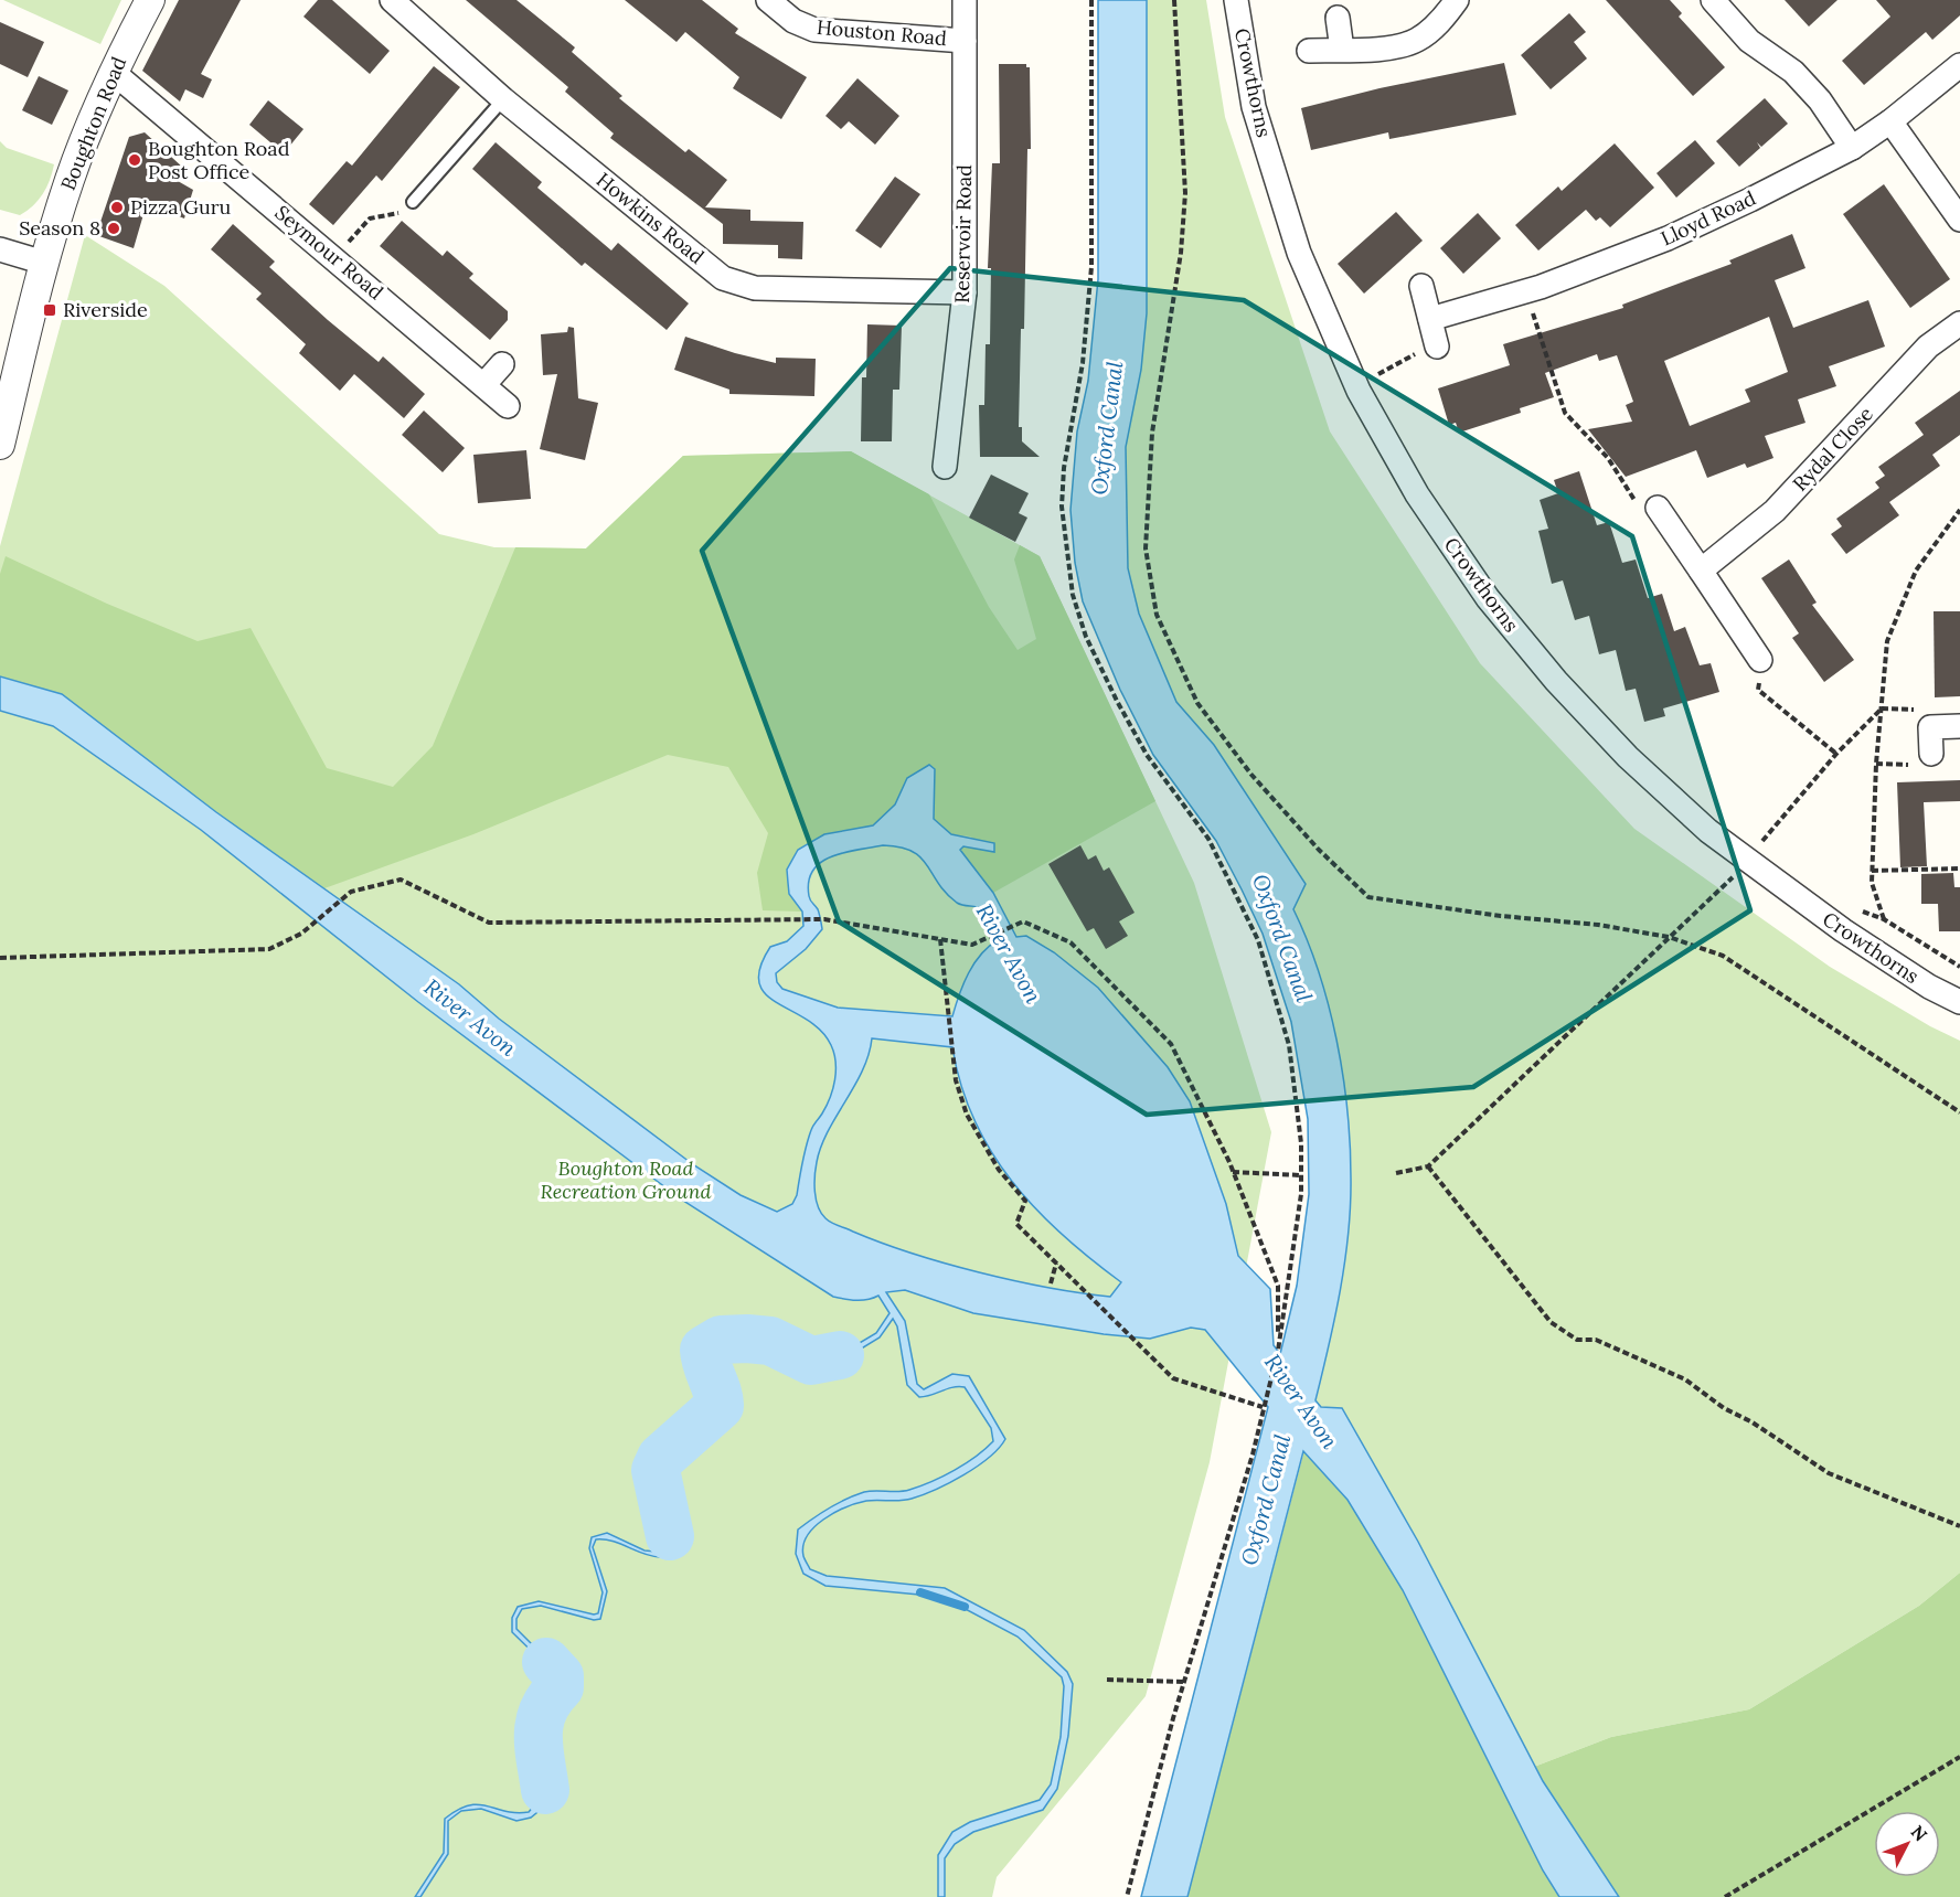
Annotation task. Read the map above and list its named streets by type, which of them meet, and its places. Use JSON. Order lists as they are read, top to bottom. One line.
{"streets":{"street":["Houston Road","Crowthorns","Boughton Road","Howkins Road","Lloyd Road","Reservoir Road","Seymour Road","Rydal Close"]},"crossings":[["Houston Road","Reservoir Road"],["Boughton Road","Seymour Road"],["Howkins Road","Reservoir Road"]],"water":["Oxford Canal","River Avon"],"parks":["Boughton Road Recreation Ground"],"places":{"other":["Boughton Road Post Office","Pizza Guru","Season 8"],"transit":["Riverside"]},"north":"top right"}
